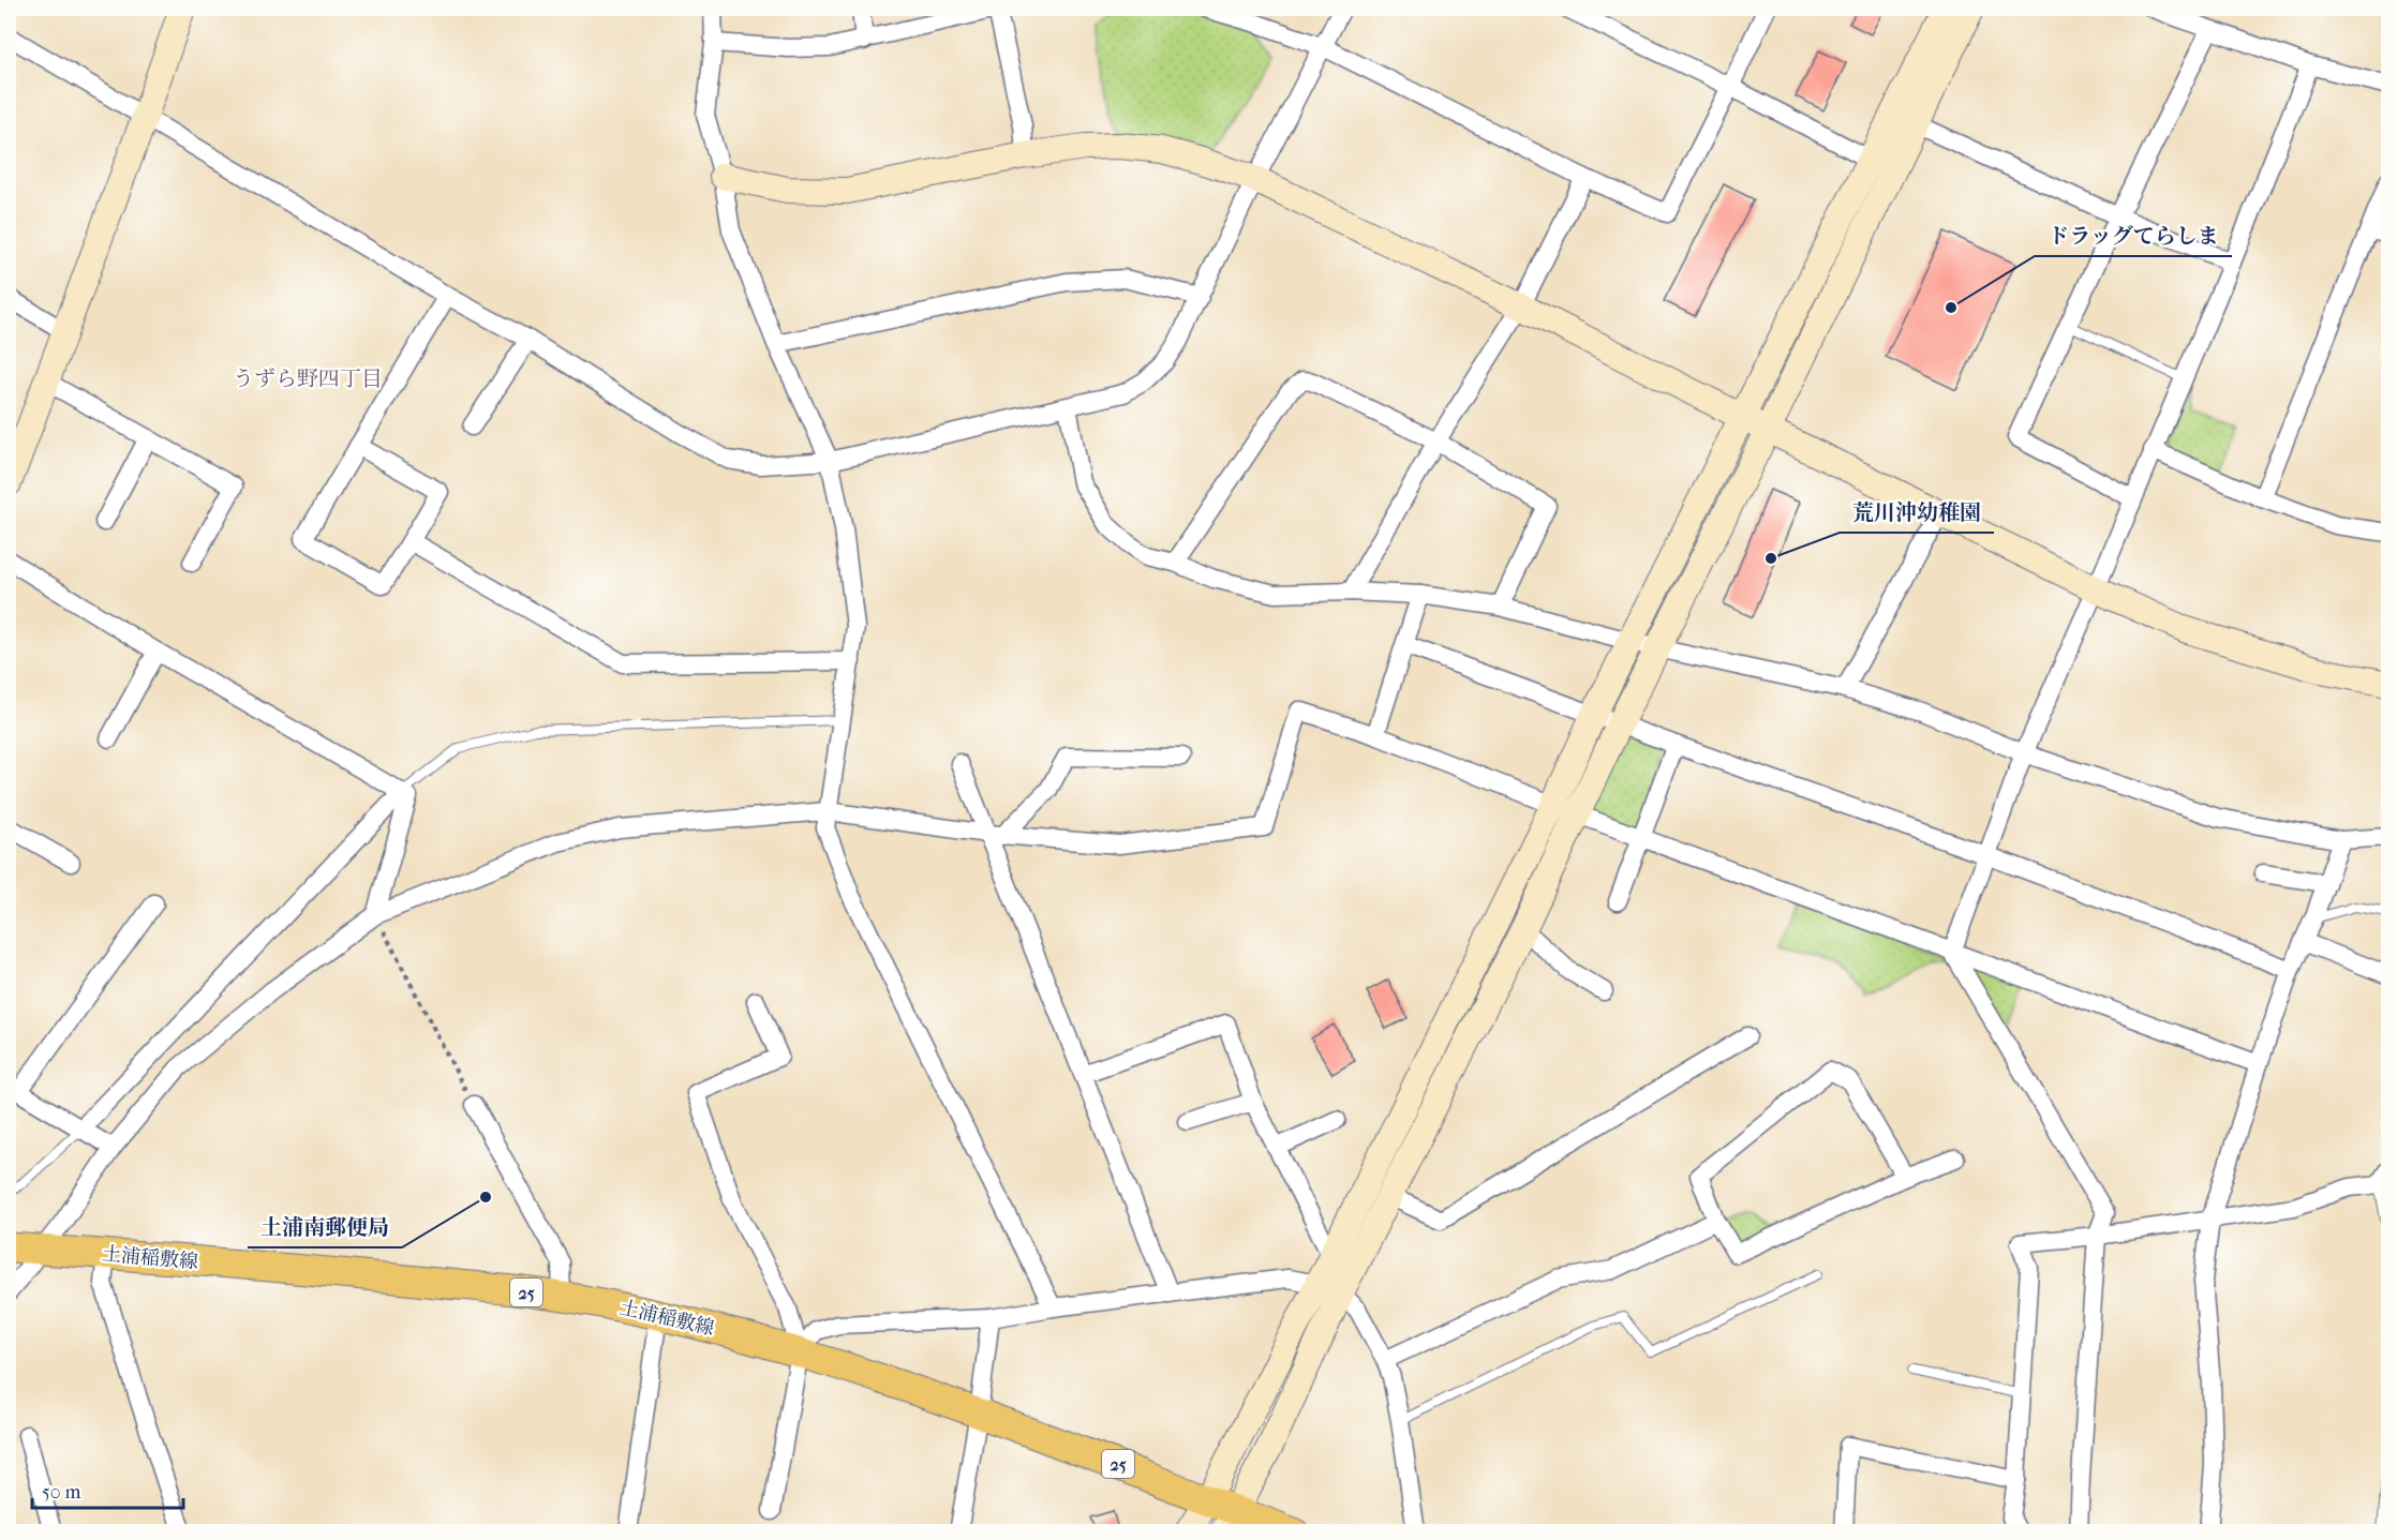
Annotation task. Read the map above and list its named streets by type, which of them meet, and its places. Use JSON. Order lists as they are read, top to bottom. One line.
{"streets":{"main road":["土浦稲敷線","25"]},"districts":["うずら野四丁目"],"places":["ドラッグてらしま","荒川沖幼稚園","土浦南郵便局"],"scale_bar":"50 m"}
